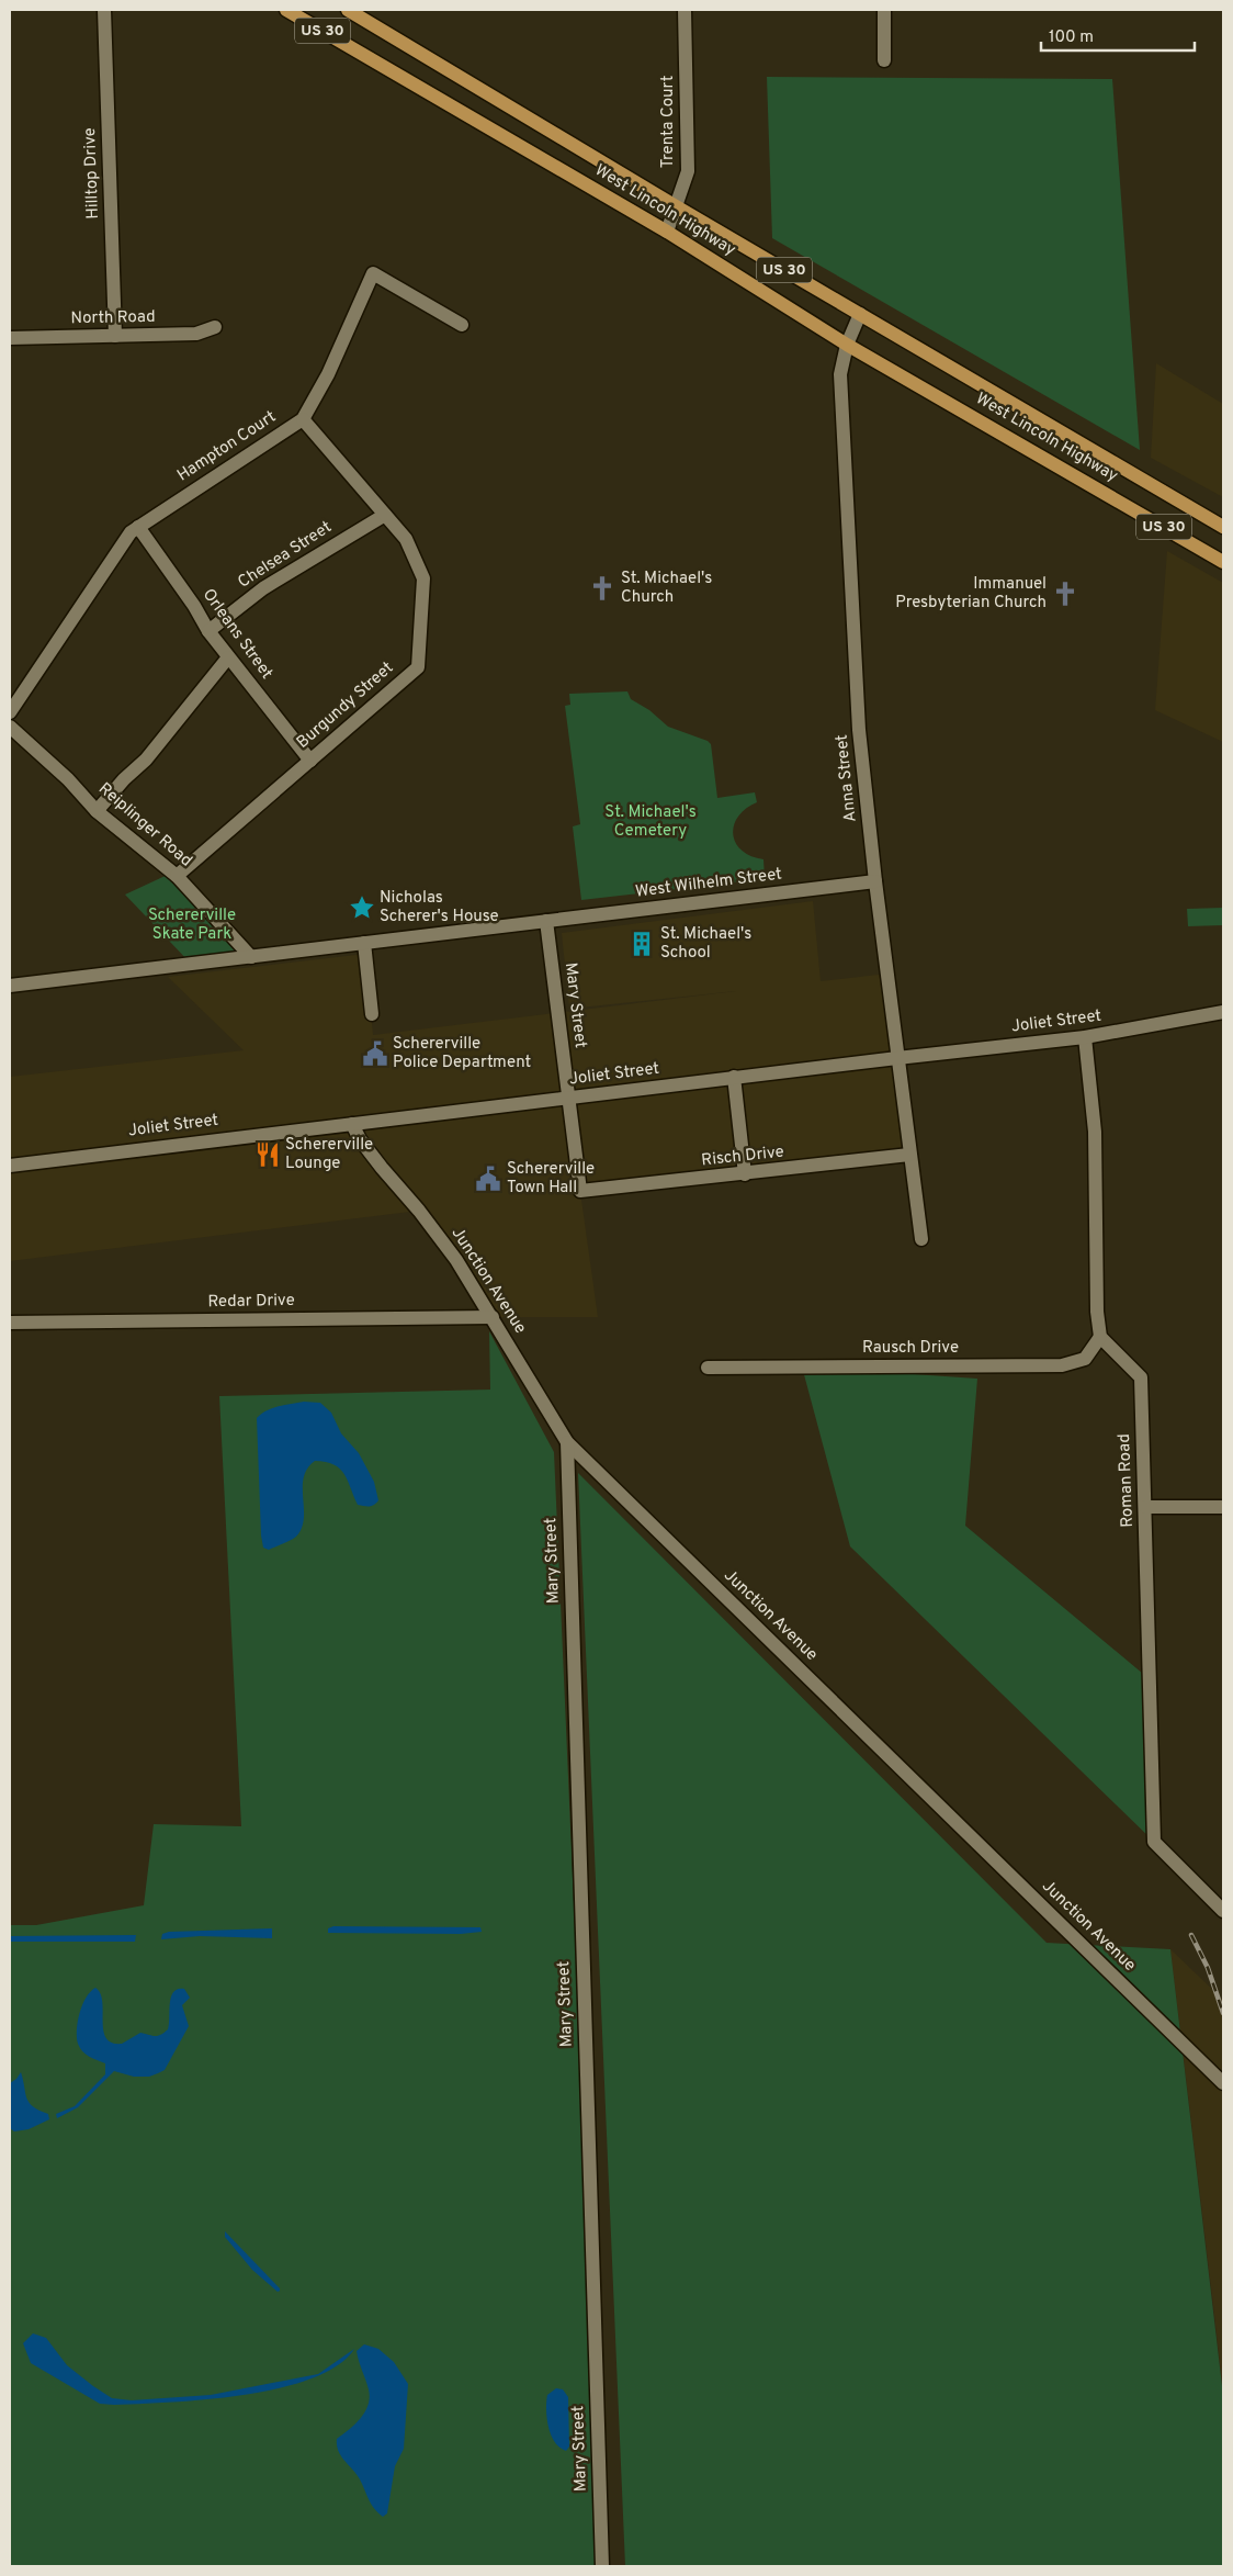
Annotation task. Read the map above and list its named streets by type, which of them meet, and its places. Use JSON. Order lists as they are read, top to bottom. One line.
{"streets":{"main road":["US 30","West Lincoln Highway"],"street":["Trenta Court","Hilltop Drive","North Road","Hampton Court","Chelsea Street","Orleans Street","Burgundy Street","Anna Street","Reiplinger Road","West Wilhelm Street","Mary Street","Joliet Street","Risch Drive","Junction Avenue","Redar Drive","Rausch Drive","Roman Road"]},"crossings":[["Trenta Court","West Lincoln Highway"],["Hilltop Drive","North Road"],["West Lincoln Highway","Anna Street"],["Hampton Court","Orleans Street"],["Hampton Court","Burgundy Street"],["Chelsea Street","Orleans Street"],["Chelsea Street","Burgundy Street"],["Orleans Street","Burgundy Street"],["Burgundy Street","Reiplinger Road"],["Anna Street","West Wilhelm Street"],["Anna Street","Joliet Street"],["Anna Street","Risch Drive"],["Reiplinger Road","West Wilhelm Street"],["West Wilhelm Street","Mary Street"],["Mary Street","Joliet Street"],["Mary Street","Risch Drive"],["Mary Street","Junction Avenue"],["Joliet Street","Junction Avenue"],["Junction Avenue","Redar Drive"],["Rausch Drive","Roman Road"]],"parks":["St. Michael's Cemetery","Schererville Skate Park"],"places":{"church":["St. Michael's Church","Immanuel Presbyterian Church"],"place":["Nicholas Scherer's House"],"building":["St. Michael's School"],"public building":["Schererville Police Department","Schererville Town Hall"],"restaurant":["Schererville Lounge"]},"scale_bar":"100 m"}
